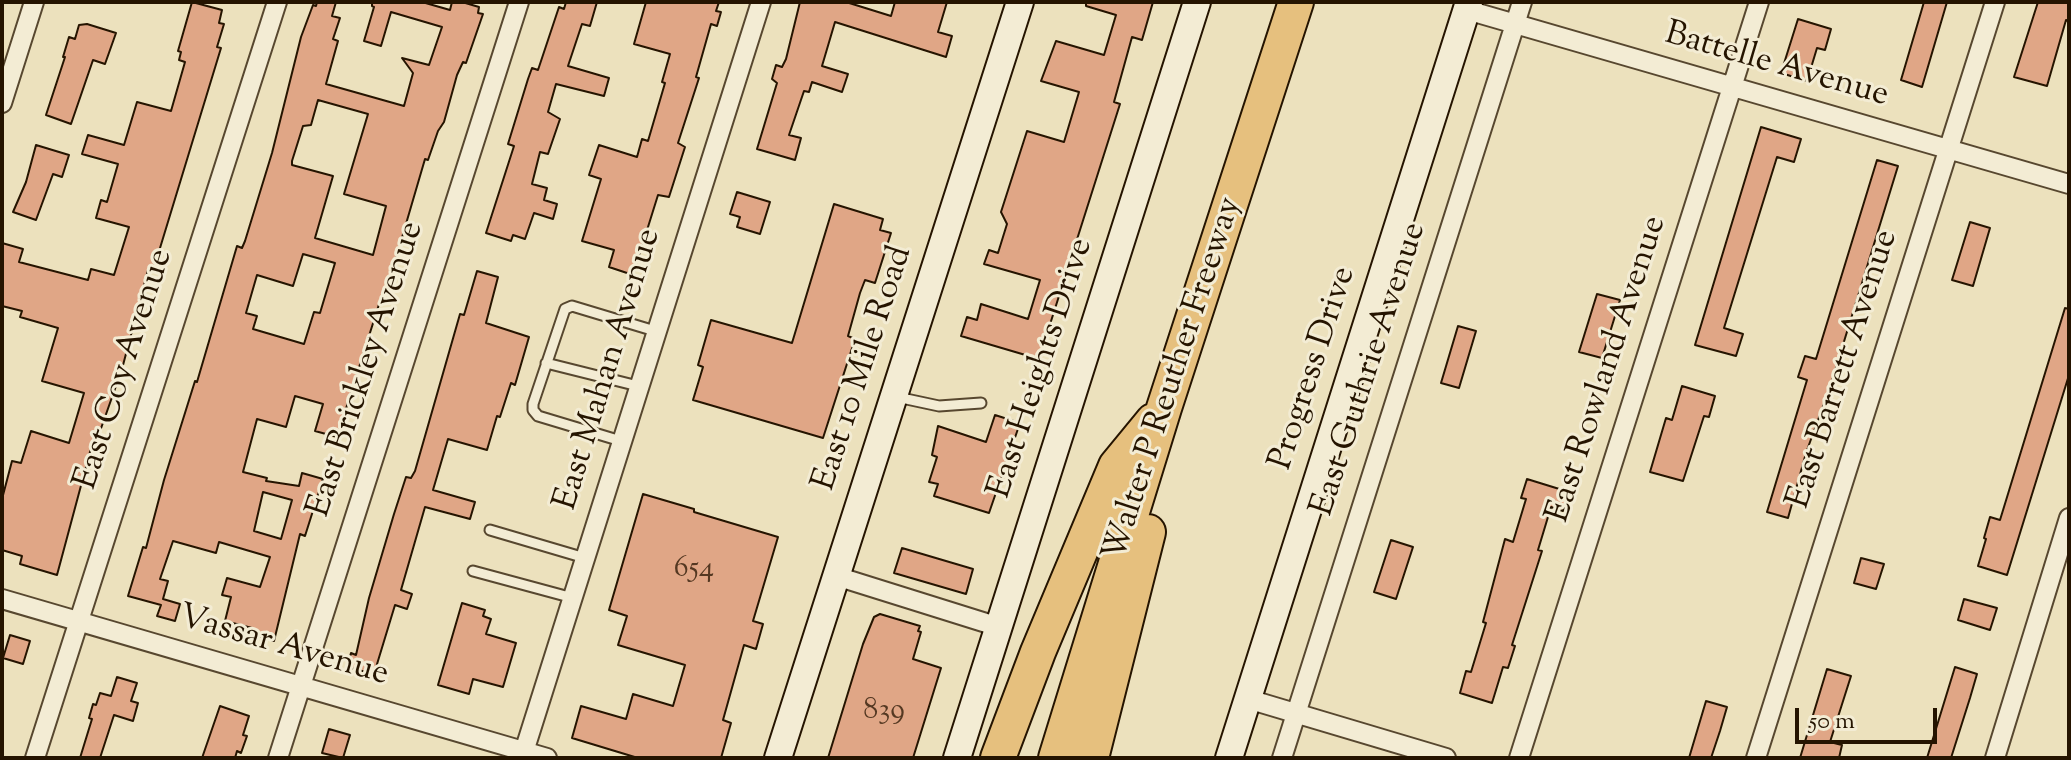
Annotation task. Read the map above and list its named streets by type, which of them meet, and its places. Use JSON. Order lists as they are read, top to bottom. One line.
{"streets":{"highway":["Walter P Reuther Freeway"],"main road":["East 10 Mile Road","East Heights Drive","Progress Drive"],"street":["Battelle Avenue","East Coy Avenue","East Brickley Avenue","East Mahan Avenue","East Guthrie Avenue","East Rowland Avenue","East Barrett Avenue","Vassar Avenue"]},"crossings":[["Battelle Avenue","Progress Drive"],["Battelle Avenue","East Guthrie Avenue"],["Battelle Avenue","East Rowland Avenue"],["Battelle Avenue","East Barrett Avenue"],["East Coy Avenue","Vassar Avenue"],["East Brickley Avenue","Vassar Avenue"],["East Mahan Avenue","Vassar Avenue"]],"house_numbers":["654","839"],"scale_bar":"50 m"}
